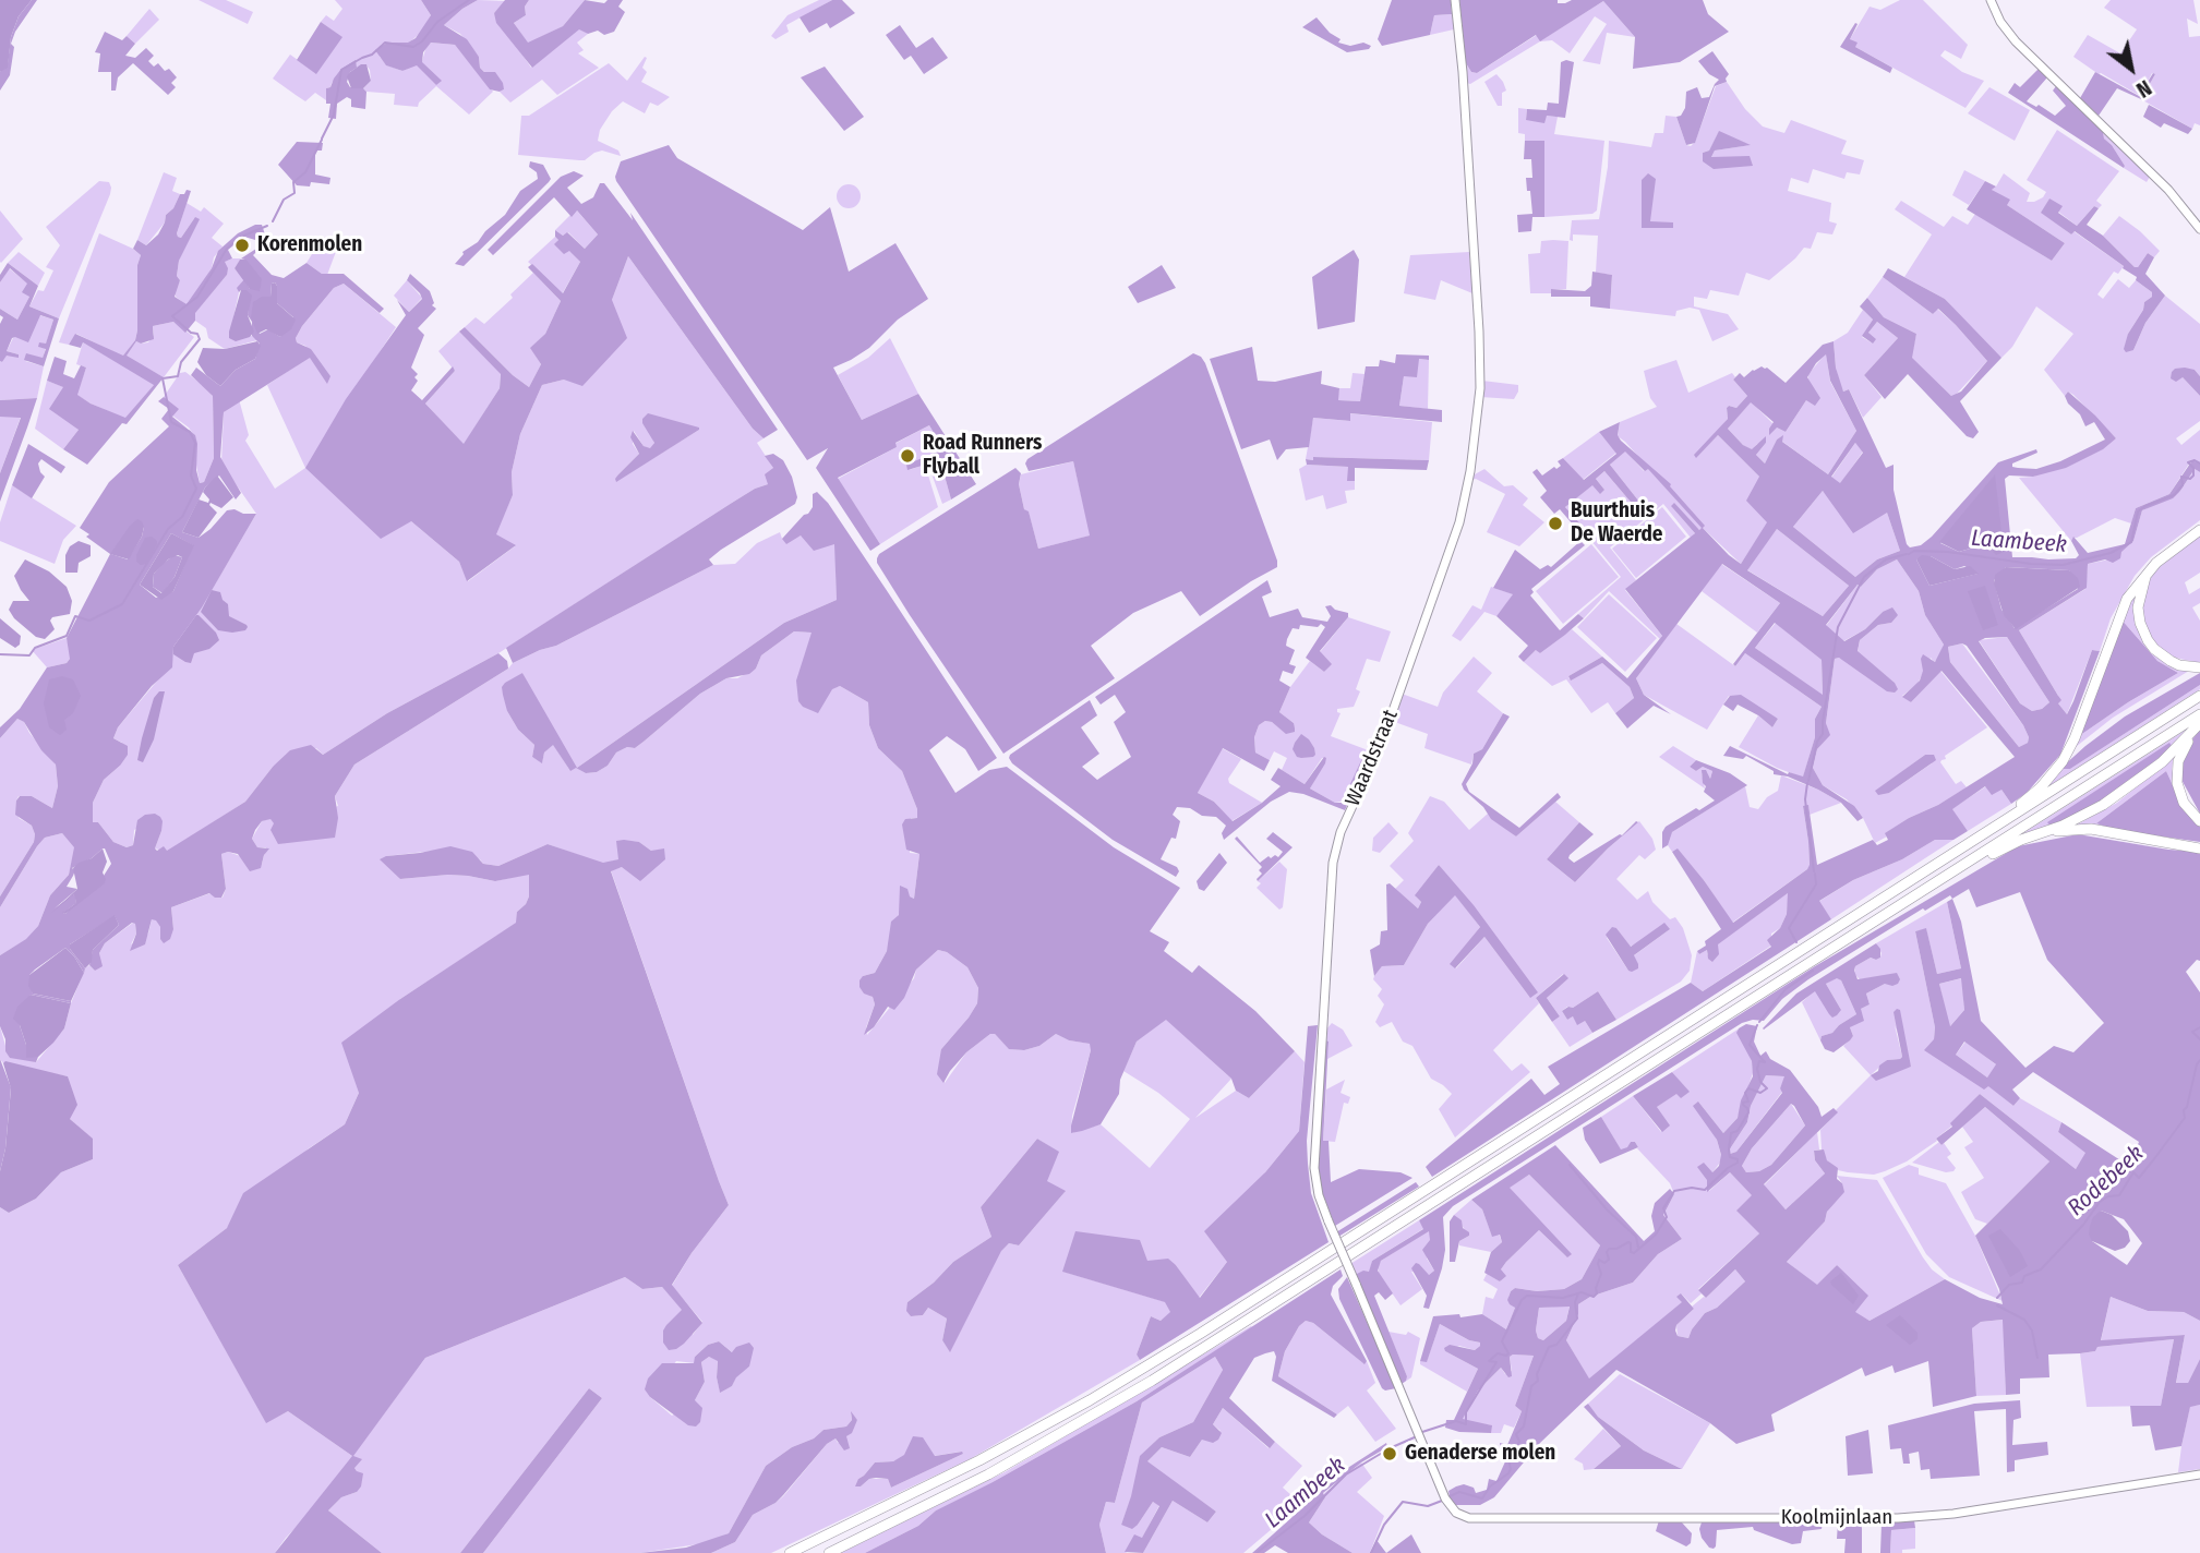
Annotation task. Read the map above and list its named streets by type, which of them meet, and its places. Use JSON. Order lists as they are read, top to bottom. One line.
{"streets":{"street":["Waardstraat","Koolmijnlaan"]},"crossings":[["Waardstraat","Koolmijnlaan"]],"water":["Laambeek","Rodebeek"],"places":["Korenmolen","Road Runners Flyball","Buurthuis De Waerde","Genaderse molen"],"north":"bottom right"}
